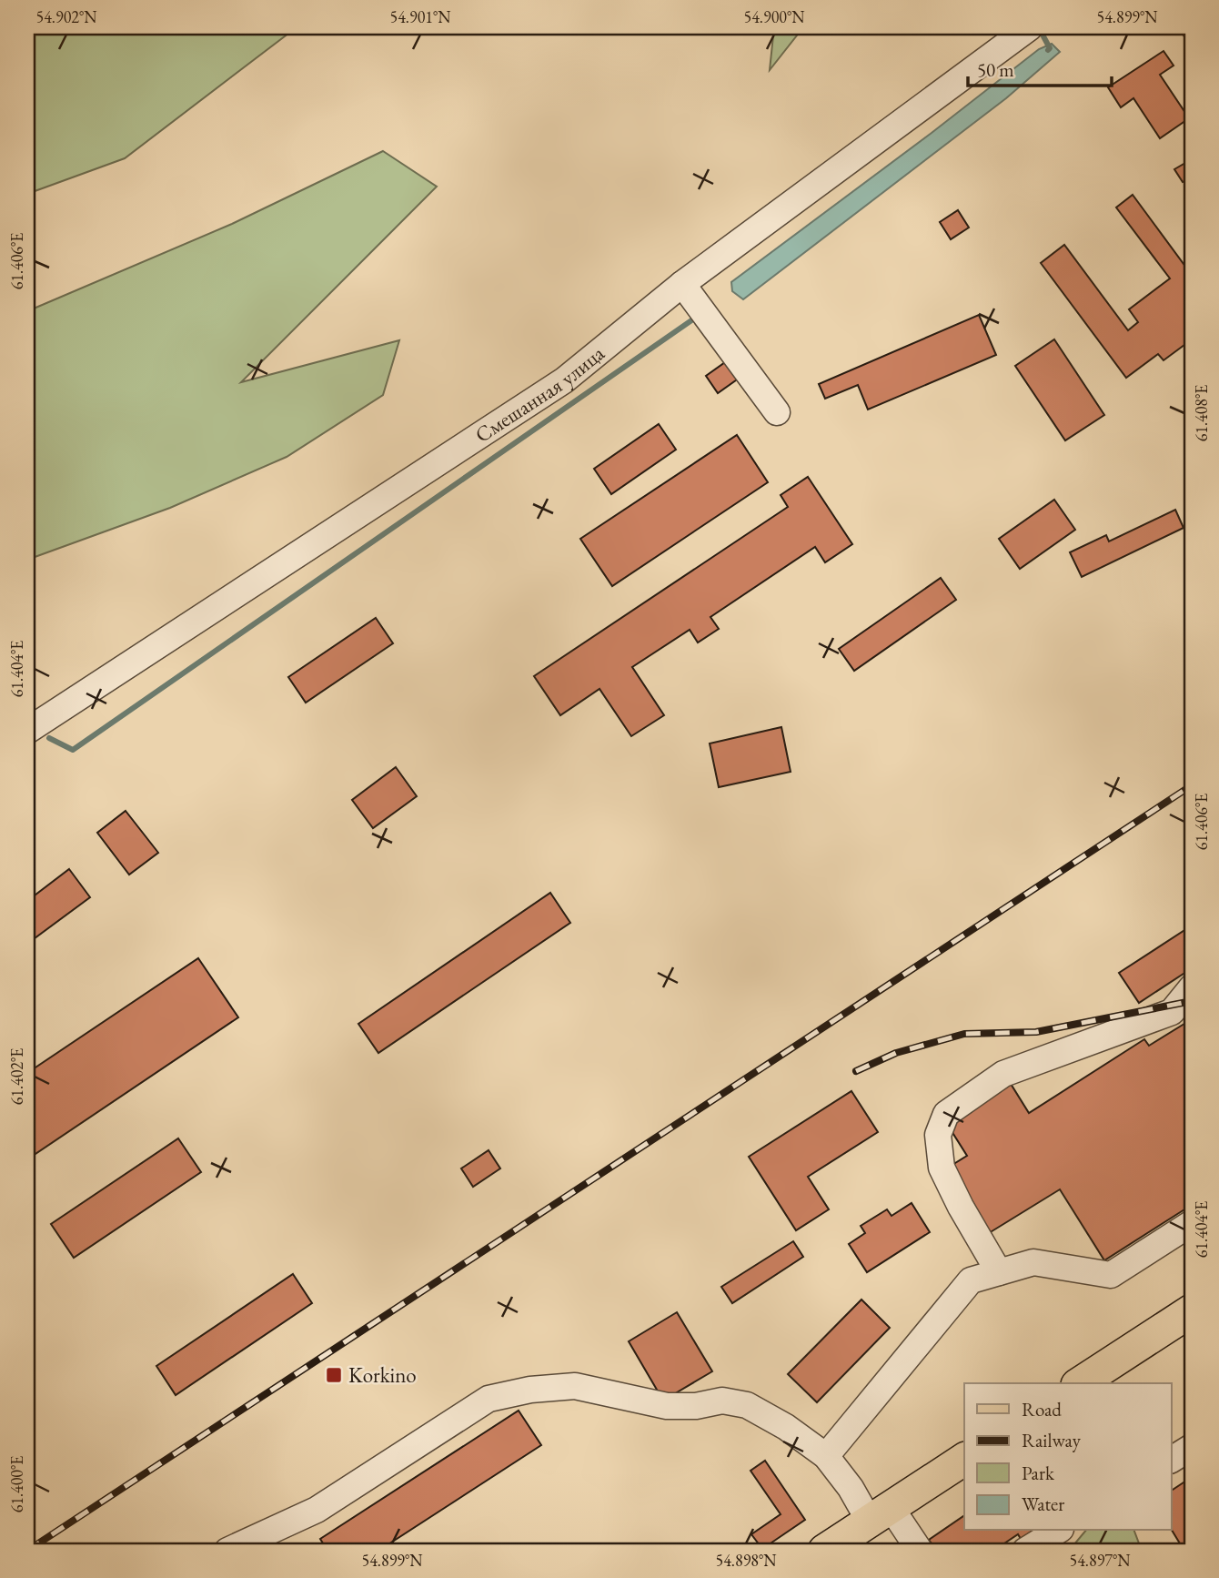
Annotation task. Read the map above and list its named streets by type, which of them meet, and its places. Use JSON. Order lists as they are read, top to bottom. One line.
{"streets":{"street":["Смешанная улица"]},"places":{"transit":["Korkino"]},"legend":["Road","Railway","Park","Water"],"scale_bar":"50 m","coordinates":["54.902°N","54.901°N","54.900°N","54.899°N","61.406°E","61.408°E","61.404°E","61.402°E","61.400°E","54.898°N","54.897°N"]}
